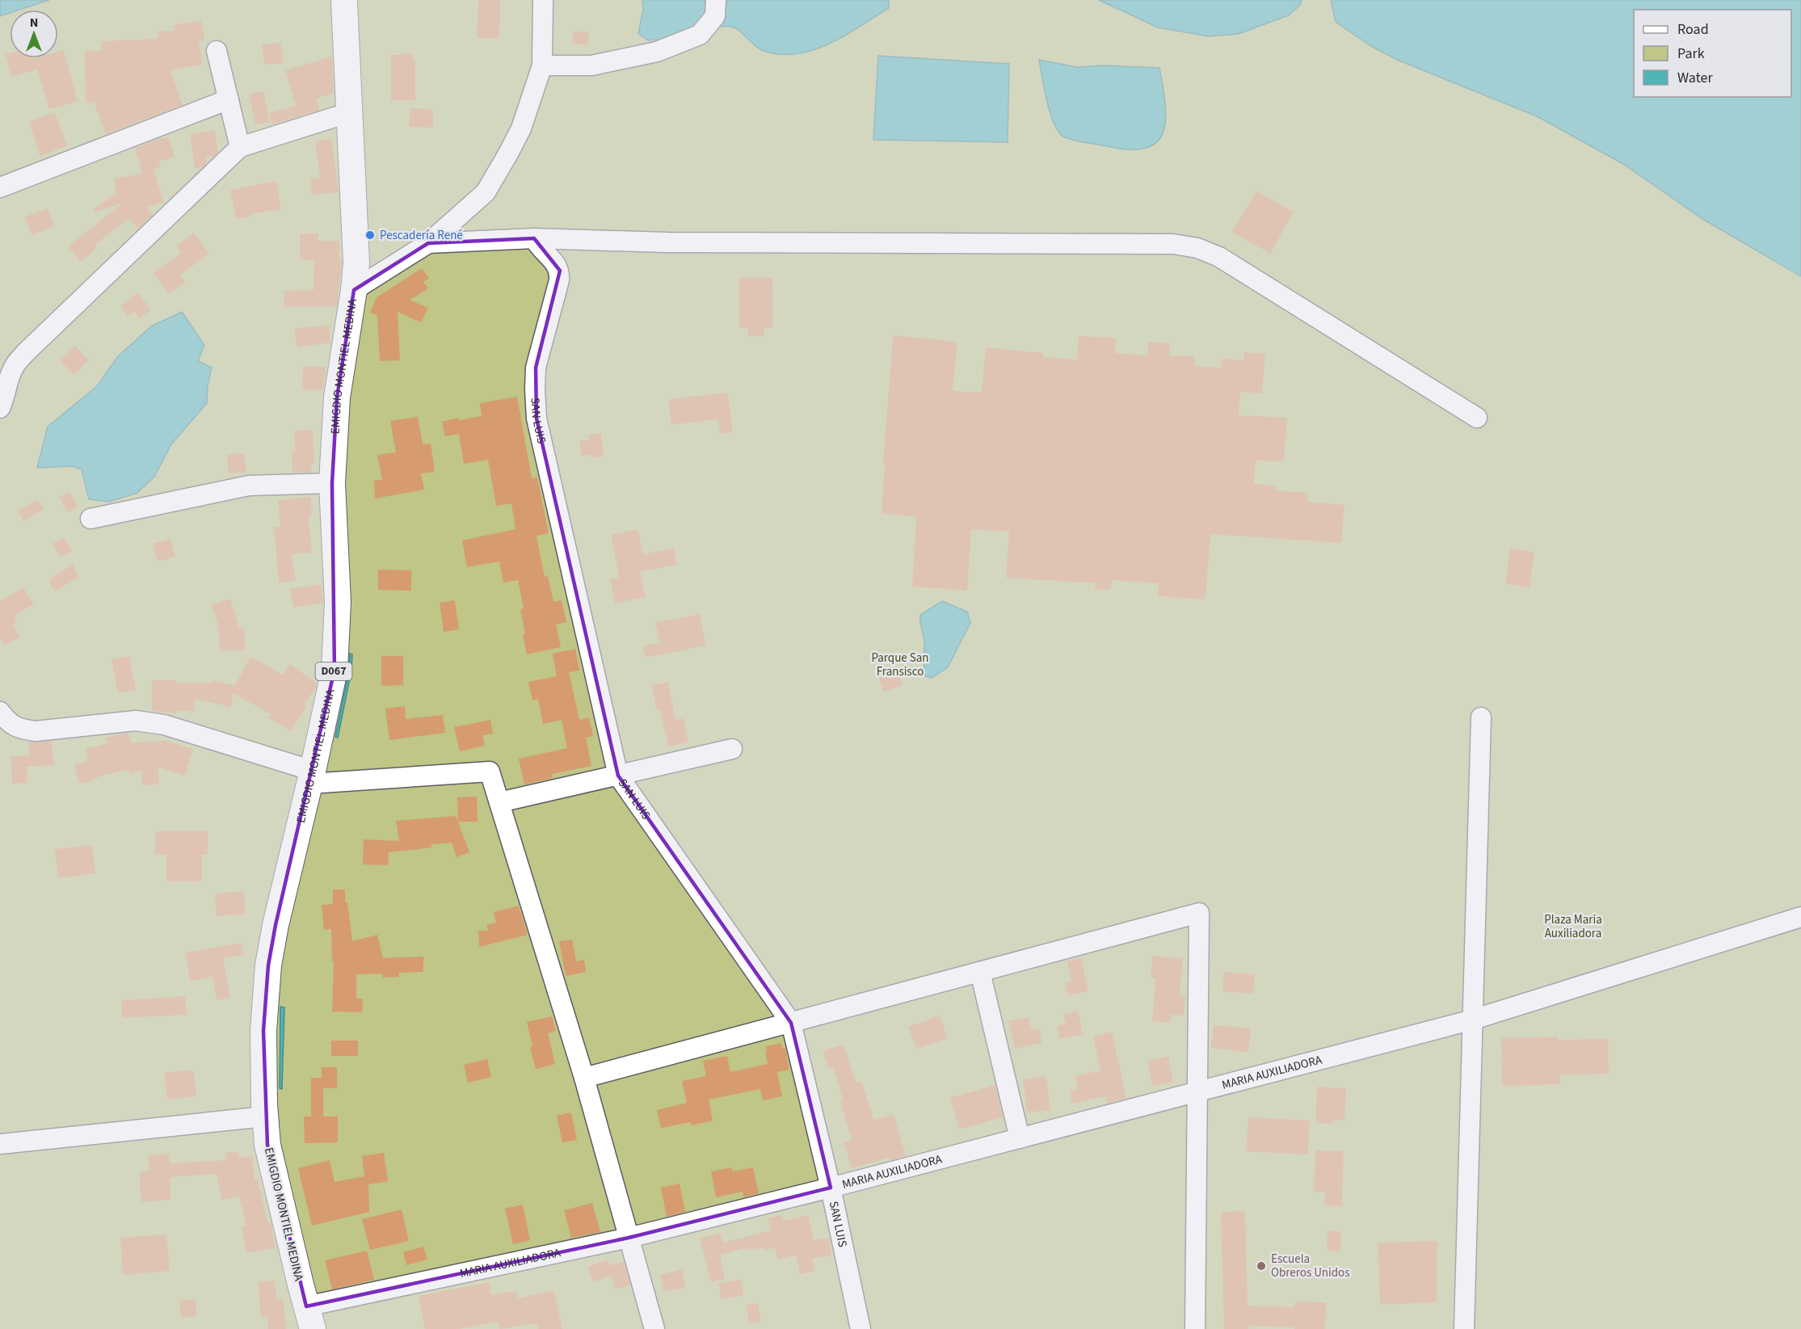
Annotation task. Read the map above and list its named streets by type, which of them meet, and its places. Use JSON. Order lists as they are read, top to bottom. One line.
{"streets":{"main road":["EMIGDIO MONTIEL MEDINA","D067"],"street":["SAN LUIS","MARIA AUXILIADORA"]},"crossings":[["EMIGDIO MONTIEL MEDINA","MARIA AUXILIADORA"],["SAN LUIS","MARIA AUXILIADORA"]],"parks":["Parque San Fransisco","Plaza Maria Auxiliadora"],"places":["Pescadería René","Escuela Obreros Unidos"],"legend":["Road","Park","Water"],"north":"top"}
